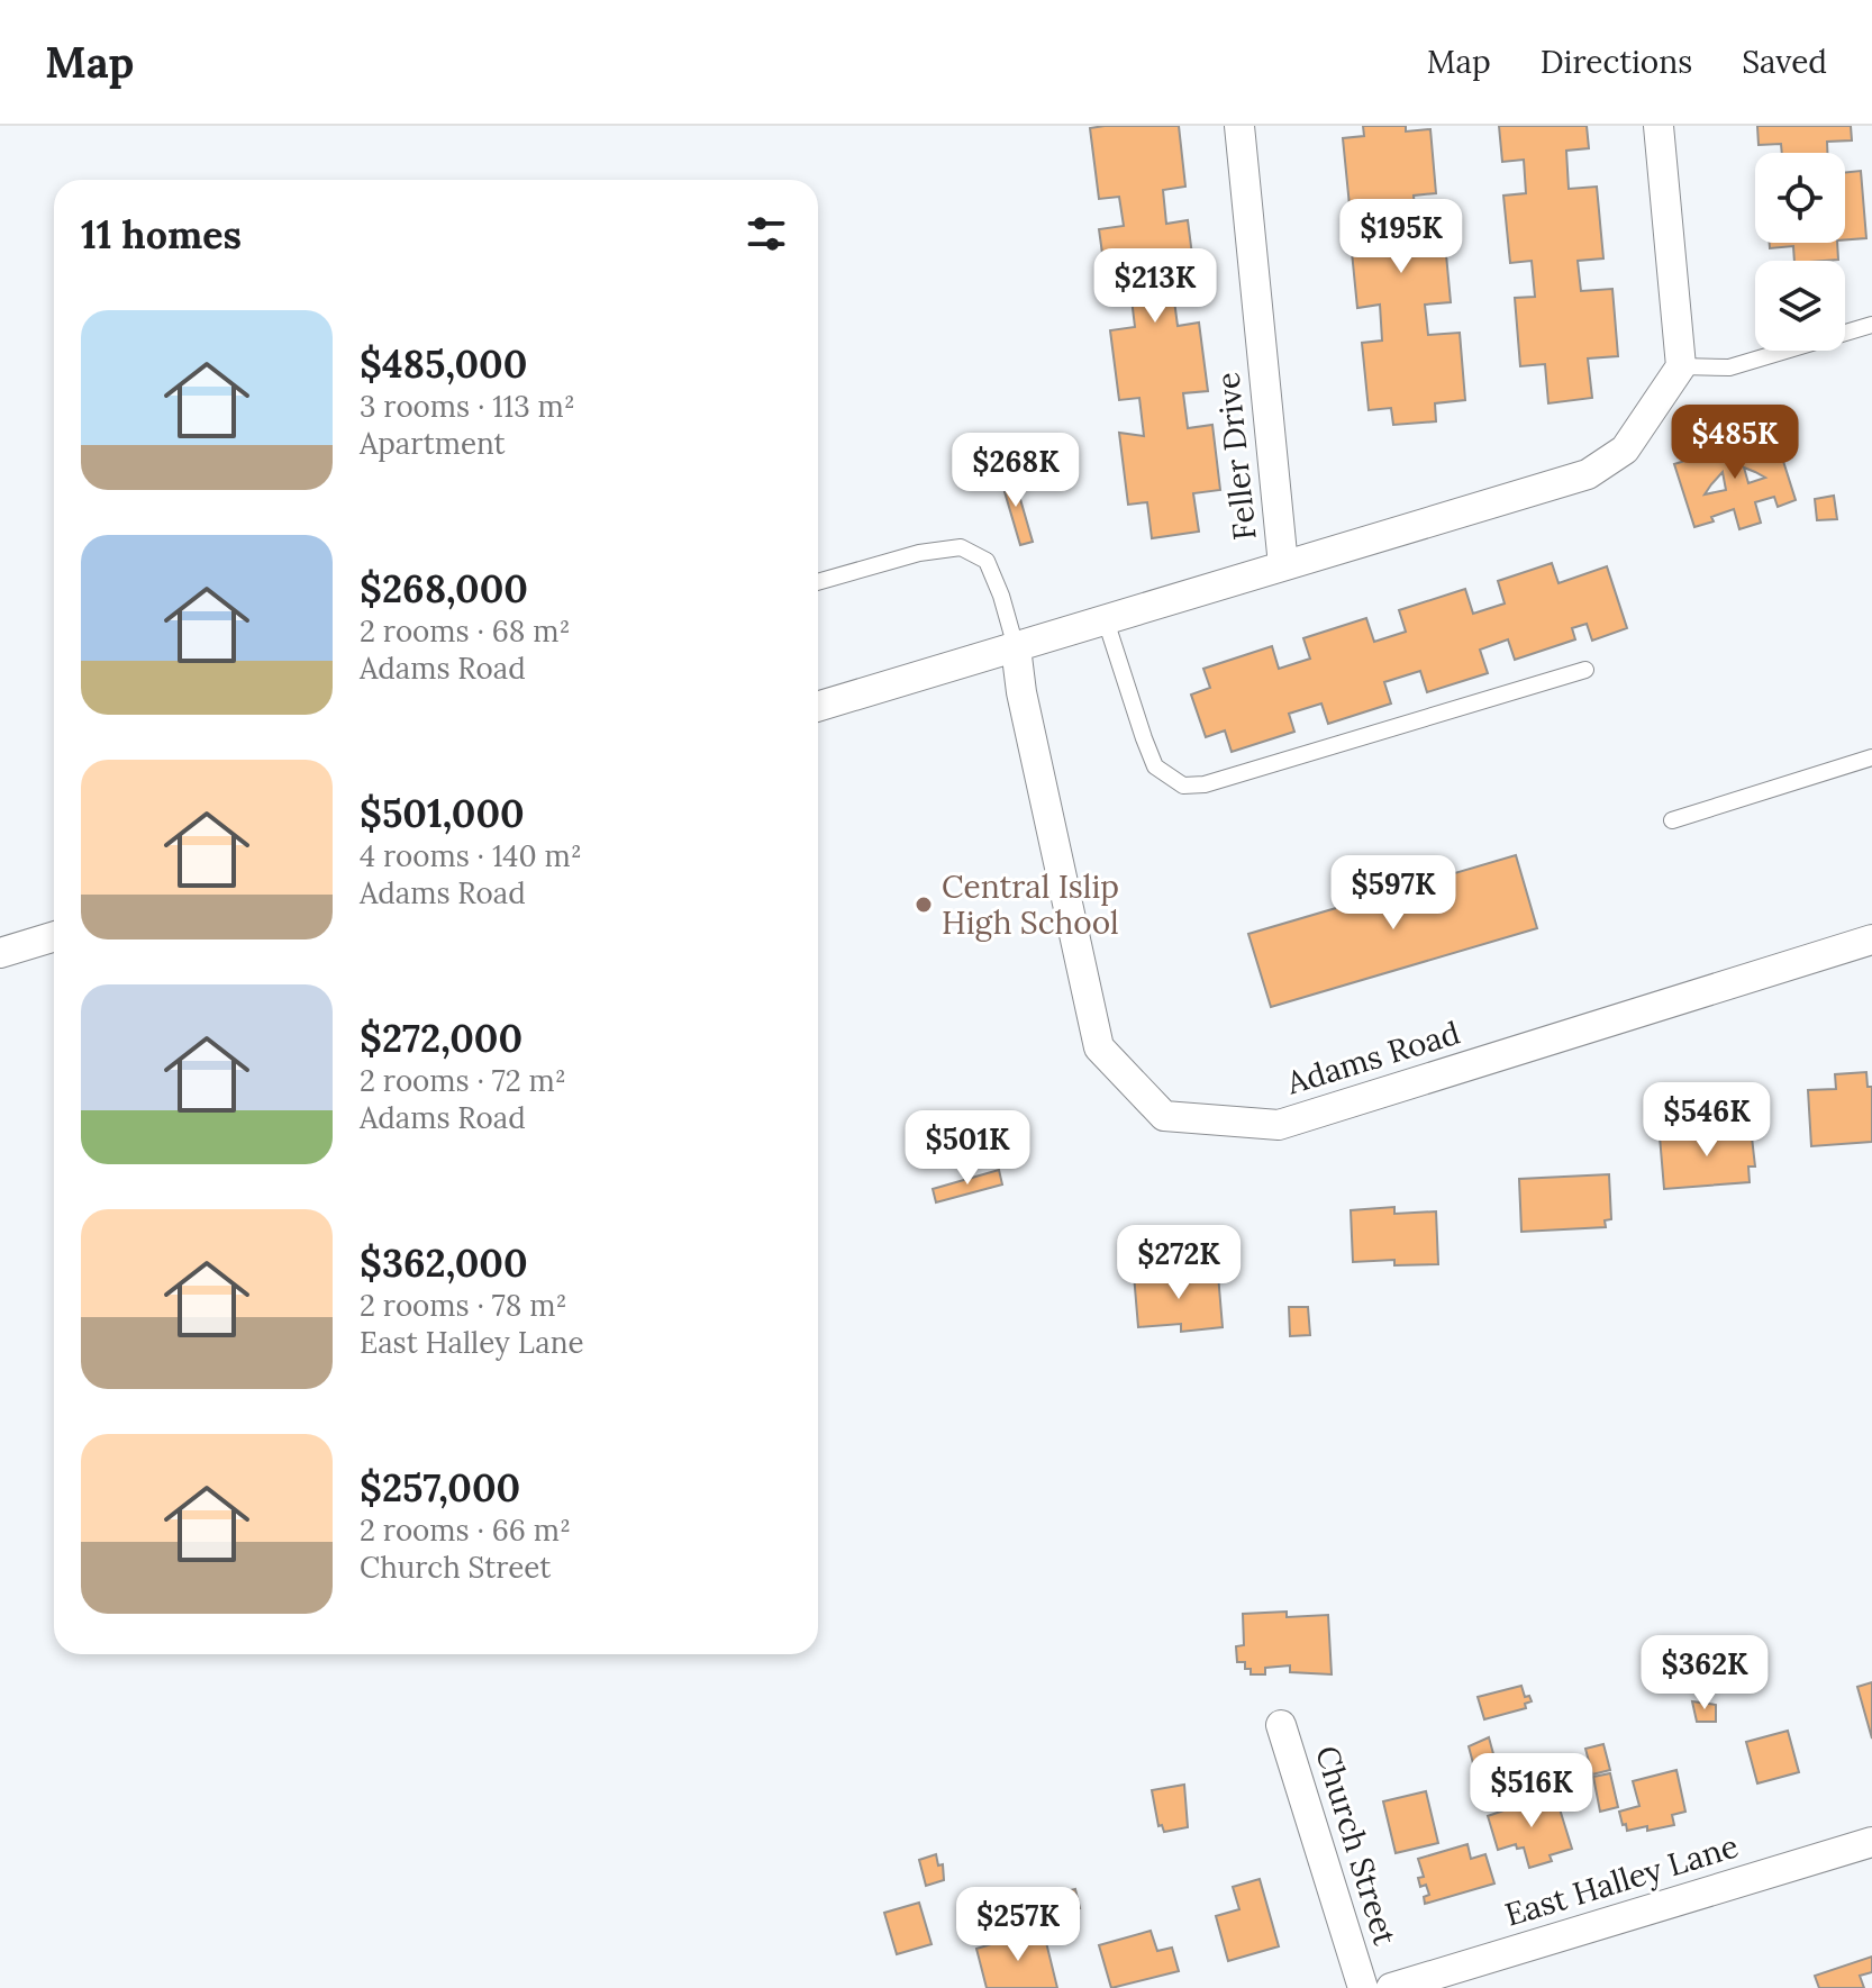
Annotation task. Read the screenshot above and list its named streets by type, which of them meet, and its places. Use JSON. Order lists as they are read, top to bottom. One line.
{"streets":{"street":["Feller Drive","Adams Road","Church Street","East Halley Lane"]},"places":["Central Islip High School"],"page":{"header":"Map","nav":["Map","Directions","Saved"],"heading":"11 homes","price":["$195K","$213K","$485K","$268K","$597K","$546K","$501K","$272K","$362K","$516K","$257K"],"list":[{"name":"$485,000","note":"3 rooms · 113 m² · Apartment"},{"name":"$268,000","note":"2 rooms · 68 m² · Adams Road"},{"name":"$501,000","note":"4 rooms · 140 m² · Adams Road"},{"name":"$272,000","note":"2 rooms · 72 m² · Adams Road"},{"name":"$362,000","note":"2 rooms · 78 m² · East Halley Lane"},{"name":"$257,000","note":"2 rooms · 66 m² · Church Street"}]}}
